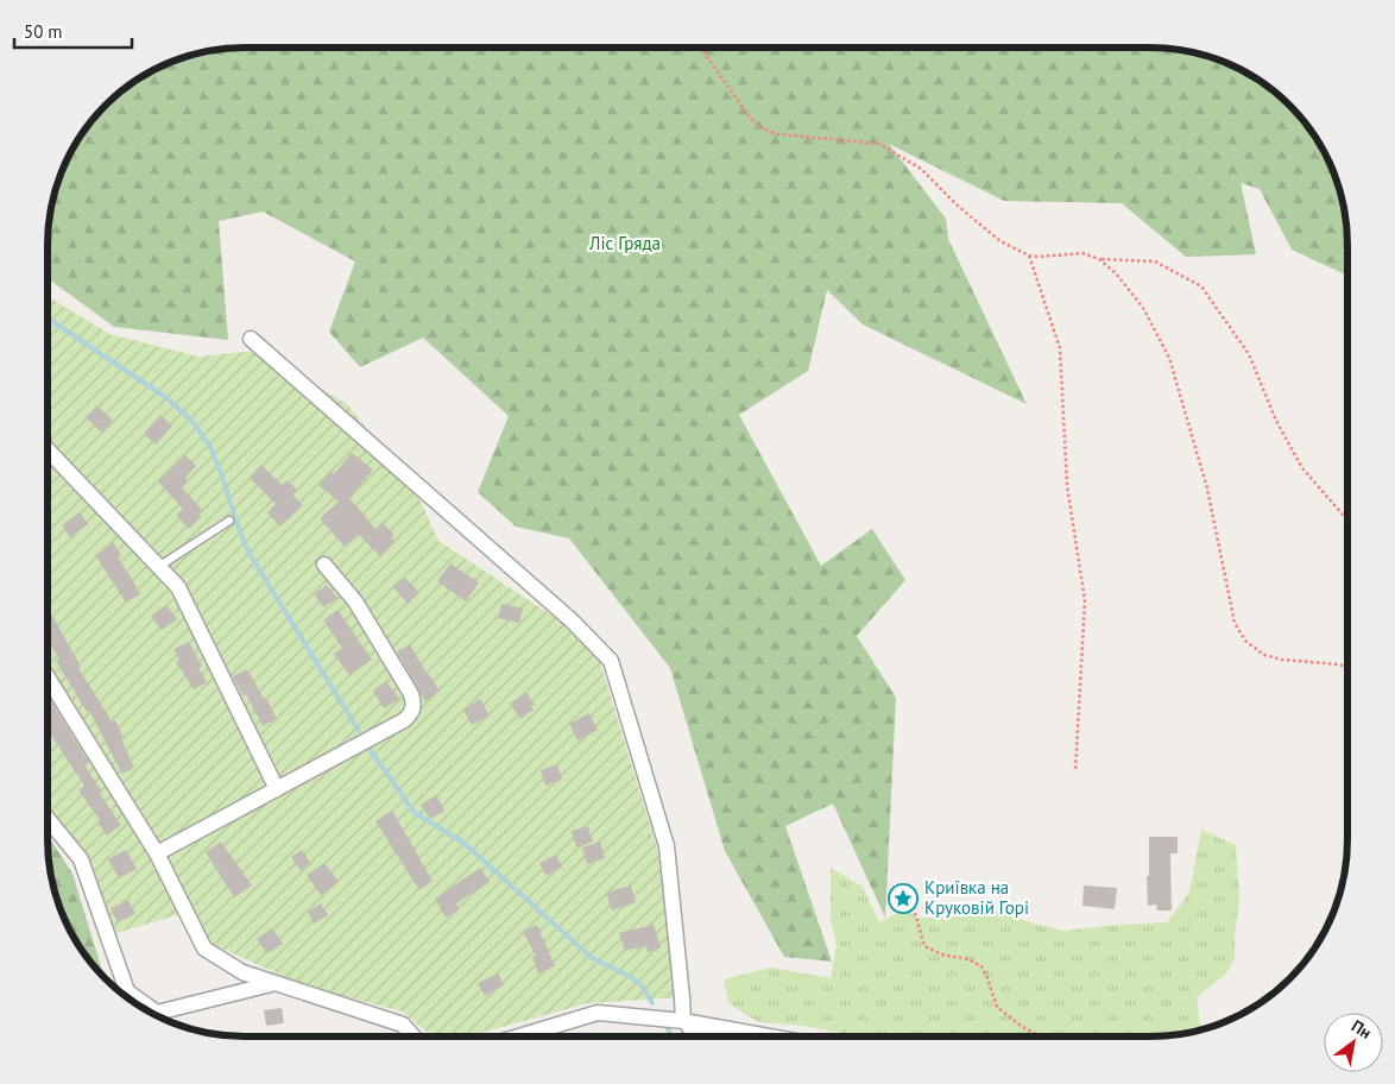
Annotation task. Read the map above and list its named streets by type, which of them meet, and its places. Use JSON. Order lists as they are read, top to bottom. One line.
{"parks":["Ліс Гряда"],"places":{"place":["Криївка на Круковій Горі"]},"scale_bar":"50 m","north":"top right"}
